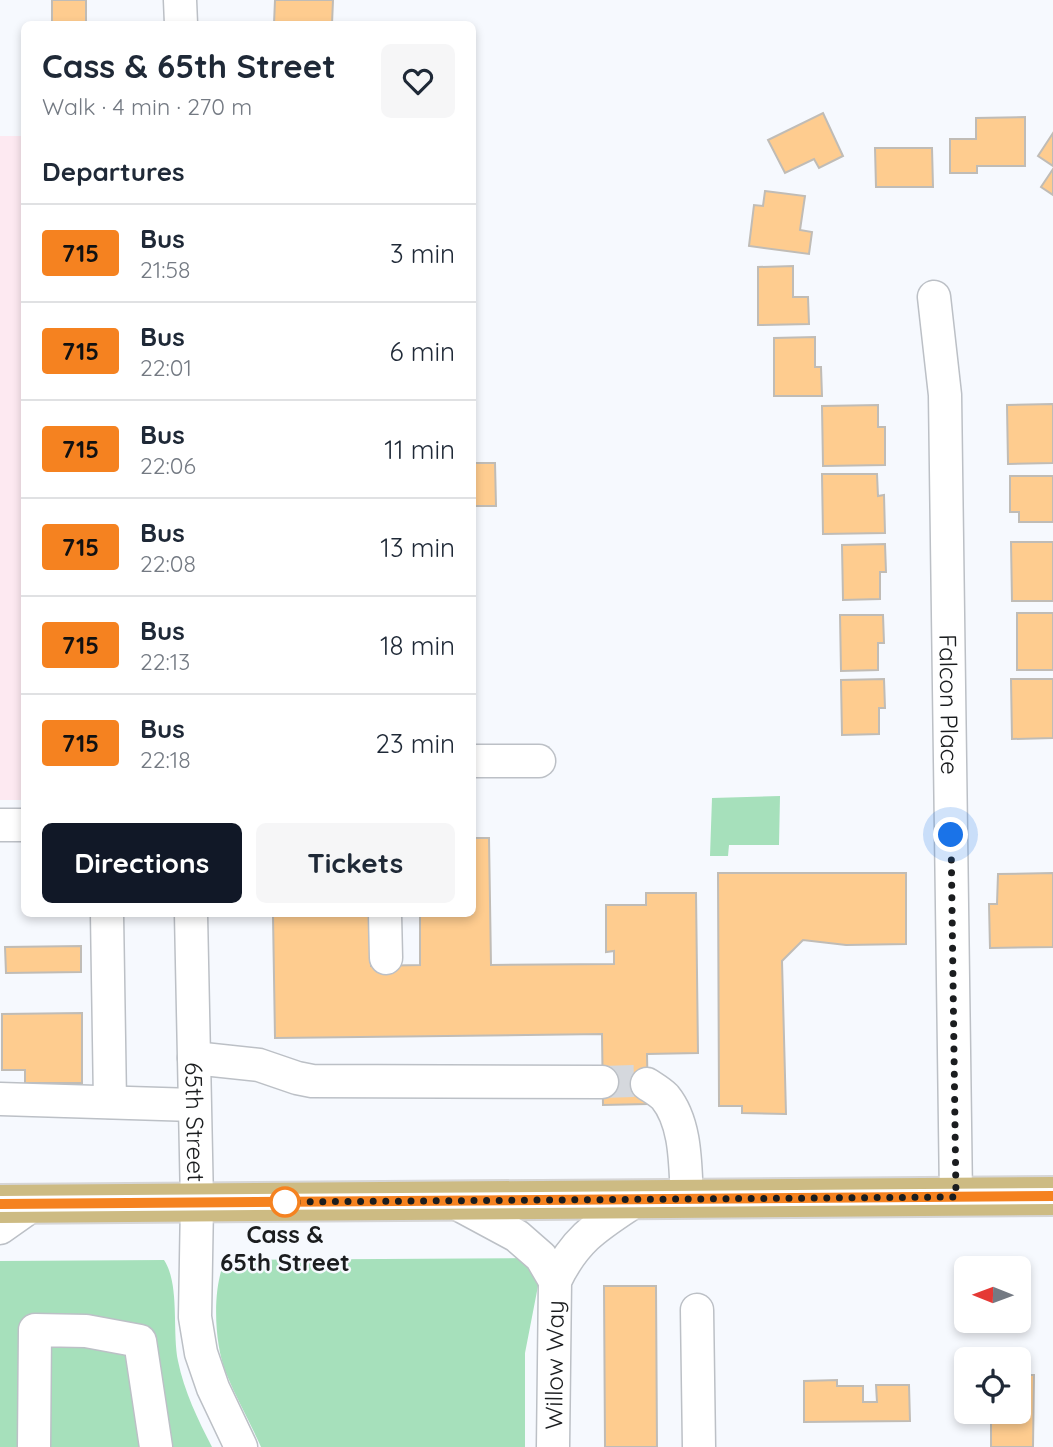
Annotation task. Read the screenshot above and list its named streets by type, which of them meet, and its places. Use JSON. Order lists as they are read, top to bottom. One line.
{"streets":{"street":["Falcon Place","65th Street","Willow Way"]},"places":["Cass & 65th Street"],"lines":["bus line 715"],"north":"left","page":{"heading":[["Cass & 65th Street","Walk · 4 min · 270 m"],"Departures"],"list":[{"mark":"715","name":"Bus","note":"21:58","value":"3 min"},{"mark":"715","name":"Bus","note":"22:01","value":"6 min"},{"mark":"715","name":"Bus","note":"22:06","value":"11 min"},{"mark":"715","name":"Bus","note":"22:08","value":"13 min"},{"mark":"715","name":"Bus","note":"22:13","value":"18 min"},{"mark":"715","name":"Bus","note":"22:18","value":"23 min"}],"buttons":["Directions","Tickets"]}}
